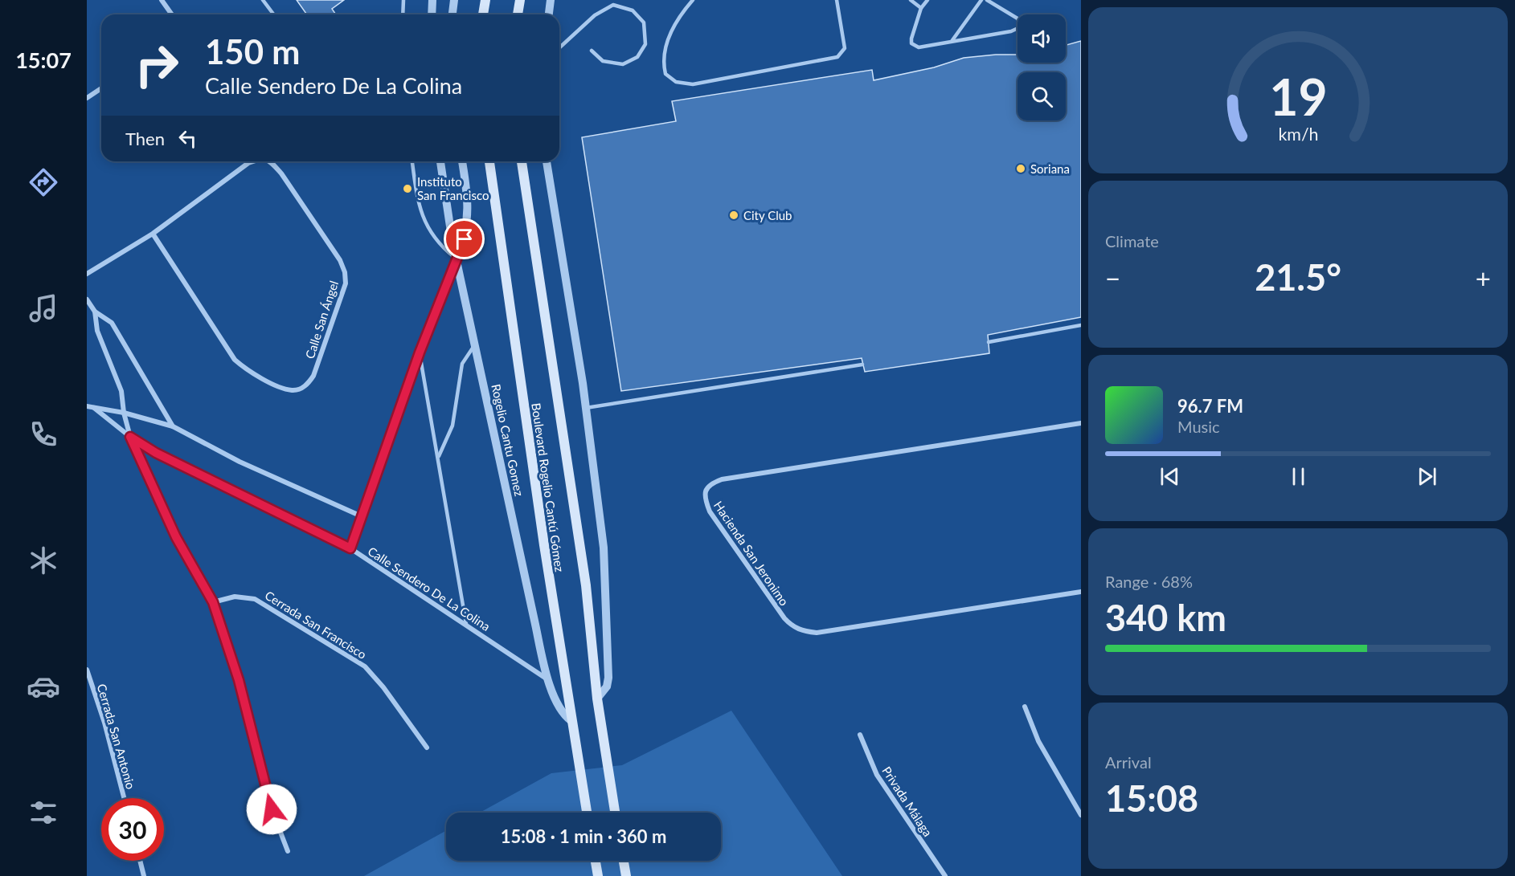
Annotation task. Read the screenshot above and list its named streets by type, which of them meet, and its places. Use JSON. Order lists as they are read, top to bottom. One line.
{"streets":{"main road":["Boulevard Rogelio Cantú Gómez"],"street":["Calle San Ángel","Rogelio Cantu Gomez","Hacienda San Jeronimo","Calle Sendero De La Colina","Cerrada San Francisco","Cerrada San Antonio","Privada Málaga"]},"crossings":[["Rogelio Cantu Gomez","Boulevard Rogelio Cantú Gómez"],["Rogelio Cantu Gomez","Calle Sendero De La Colina"]],"places":["Soriana","Instituto San Francisco","City Club"],"page":{"tabs":"15:07","turn":["150 m","Calle Sendero De La Colina"],"then":"Then","tile":["Climate",["Range · 68%","340 km"],["Arrival","15:08"]],"heat":["−","21.5°","+"],"song":["96.7 FM","Music"],"limit":"30","trip":"15:08 · 1 min · 360 m","gauge":["19","km/h"]}}
